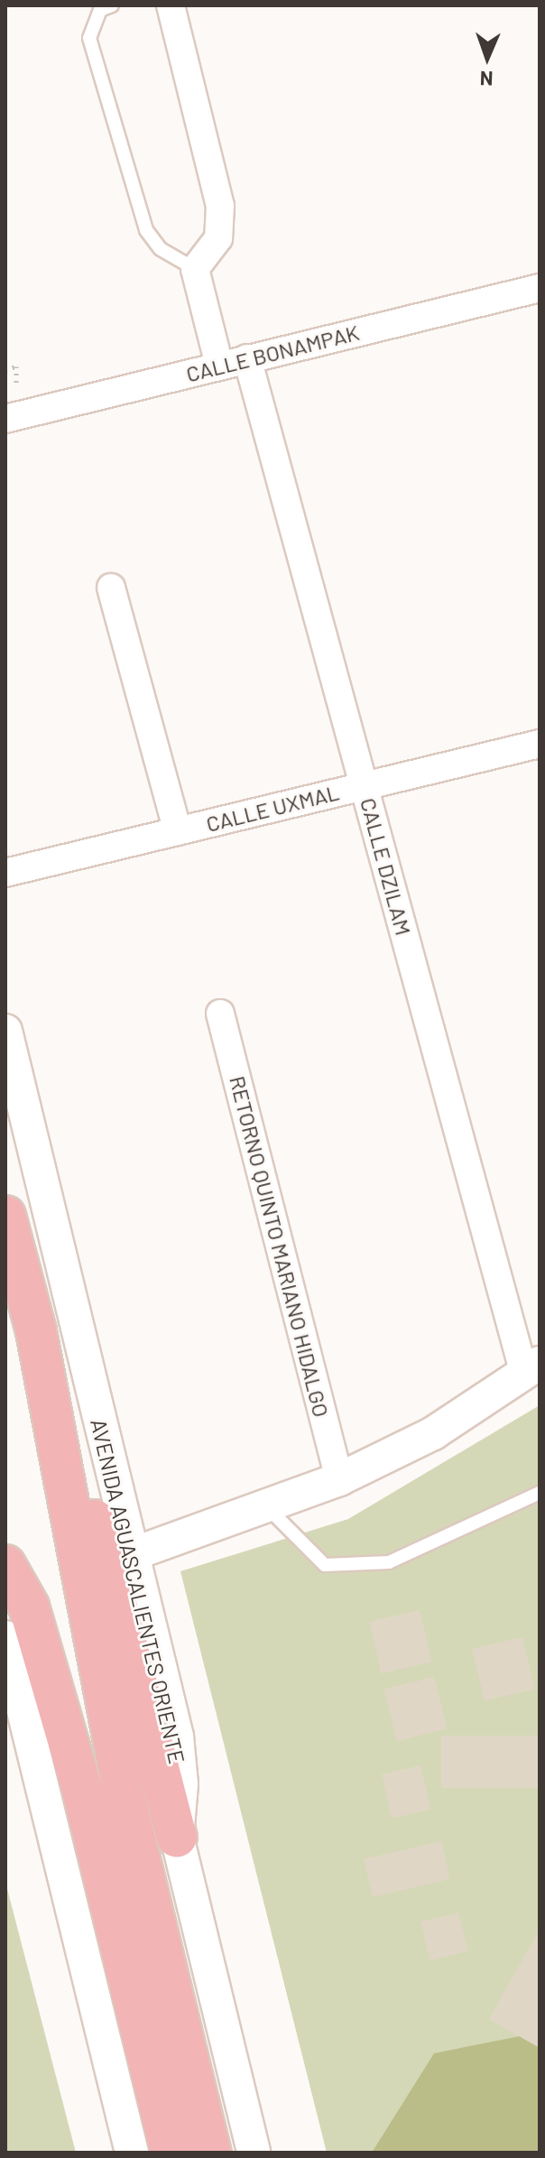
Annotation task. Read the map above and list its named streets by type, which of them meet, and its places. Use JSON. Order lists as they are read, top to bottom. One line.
{"streets":{"street":["CALLE BONAMPAK","CALLE UXMAL","CALLE DZILAM","RETORNO QUINTO MARIANO HIDALGO","AVENIDA AGUASCALIENTES ORIENTE"]},"crossings":[["CALLE BONAMPAK","CALLE DZILAM"],["CALLE UXMAL","CALLE DZILAM"]],"north":"bottom"}
